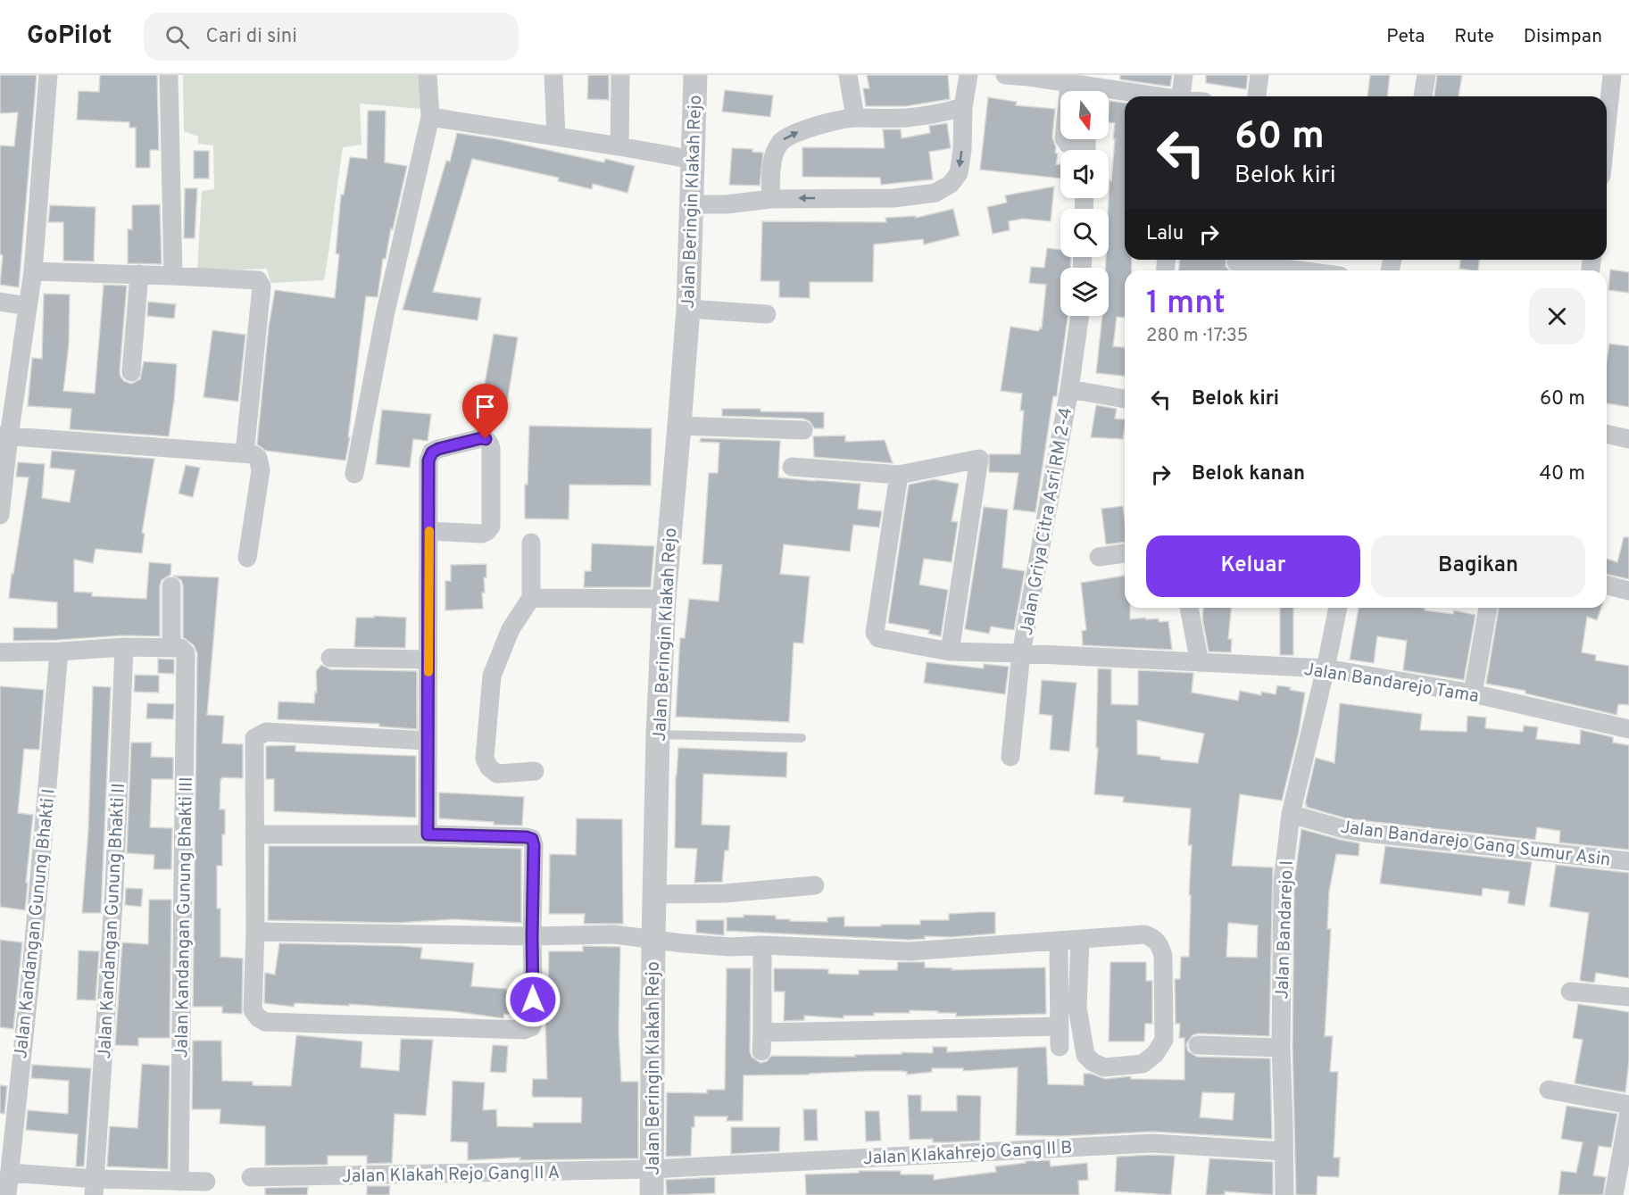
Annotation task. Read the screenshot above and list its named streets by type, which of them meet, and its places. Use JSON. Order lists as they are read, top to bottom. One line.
{"streets":{"street":["Jalan Beringin Klakah Rejo","Jalan Griya Citra Asri RM 2-4","Jalan Bandarejo Tama","Jalan Bandarejo Gang Sumur Asin","Jalan Kandangan Gunung Bhakti III","Jalan Kandangan Gunung Bhakti II","Jalan Kandangan Gunung Bhakti I","Jalan Bandarejo I","Jalan Klakahrejo Gang II B","Jalan Klakah Rejo Gang II A"]},"crossings":[["Jalan Beringin Klakah Rejo","Jalan Klakahrejo Gang II B"],["Jalan Beringin Klakah Rejo","Jalan Klakah Rejo Gang II A"],["Jalan Griya Citra Asri RM 2-4","Jalan Bandarejo Tama"],["Jalan Bandarejo Tama","Jalan Bandarejo I"],["Jalan Bandarejo Gang Sumur Asin","Jalan Bandarejo I"],["Jalan Bandarejo I","Jalan Klakahrejo Gang II B"],["Jalan Klakahrejo Gang II B","Jalan Klakah Rejo Gang II A"]],"north":"bottom","page":{"header":"GoPilot","search":"Cari di sini","nav":["Peta","Rute","Disimpan"],"turn":["60 m","Belok kiri"],"then":"Lalu","heading":["1 mnt","280 m · 17:35"],"list":[{"name":"Belok kiri","value":"60 m"},{"name":"Belok kanan","value":"40 m"}],"buttons":["Keluar","Bagikan"]}}
